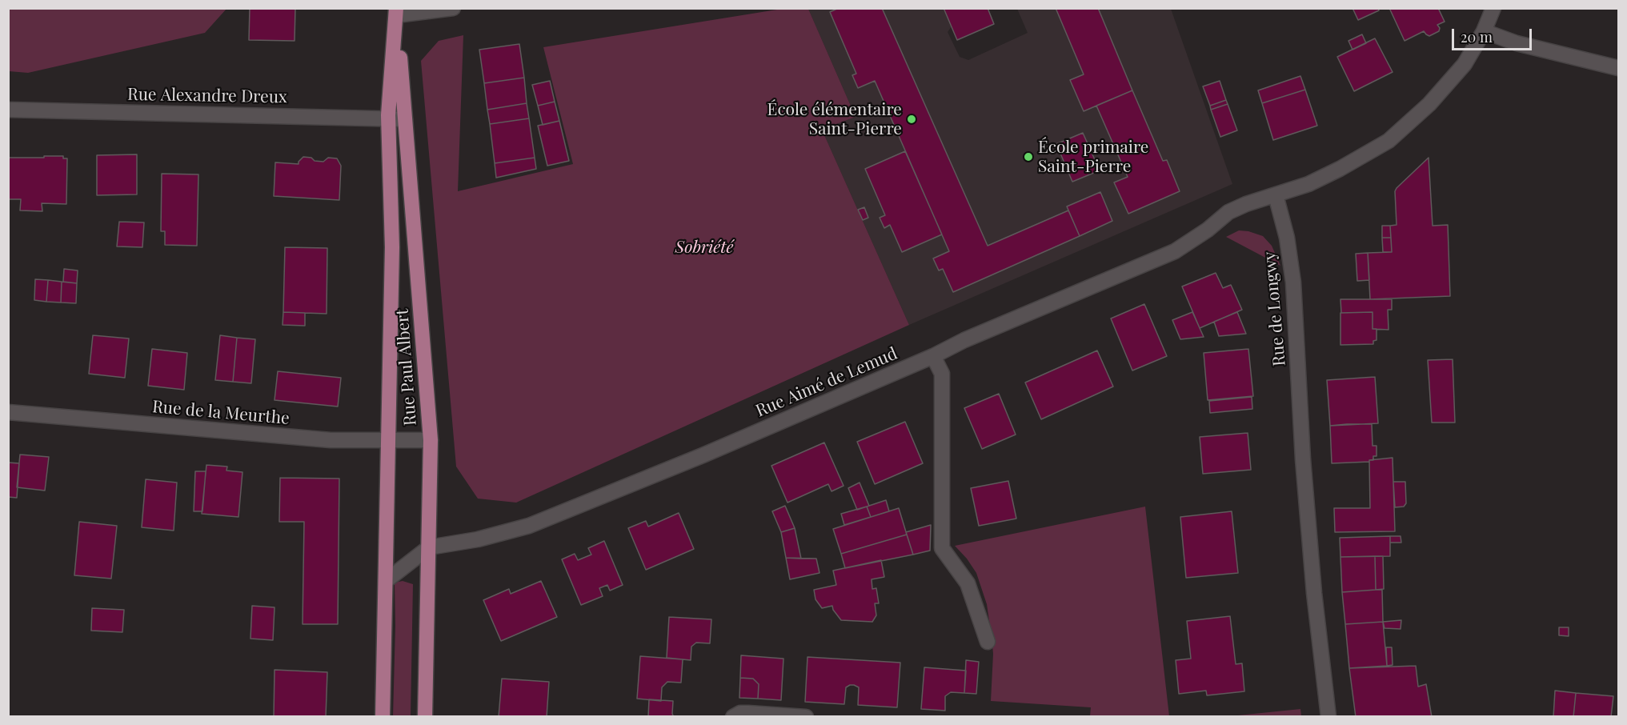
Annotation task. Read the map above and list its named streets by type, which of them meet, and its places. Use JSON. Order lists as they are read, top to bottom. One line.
{"streets":{"main road":["Rue Paul Albert"],"street":["Rue Alexandre Dreux","Rue de Longwy","Rue Aimé de Lemud","Rue de la Meurthe"]},"crossings":[["Rue Alexandre Dreux","Rue Paul Albert"],["Rue de Longwy","Rue Aimé de Lemud"],["Rue Paul Albert","Rue Aimé de Lemud"],["Rue Paul Albert","Rue de la Meurthe"]],"parks":["Sobriété"],"places":["École élémentaire Saint-Pierre","École primaire Saint-Pierre"],"scale_bar":"20 m"}
